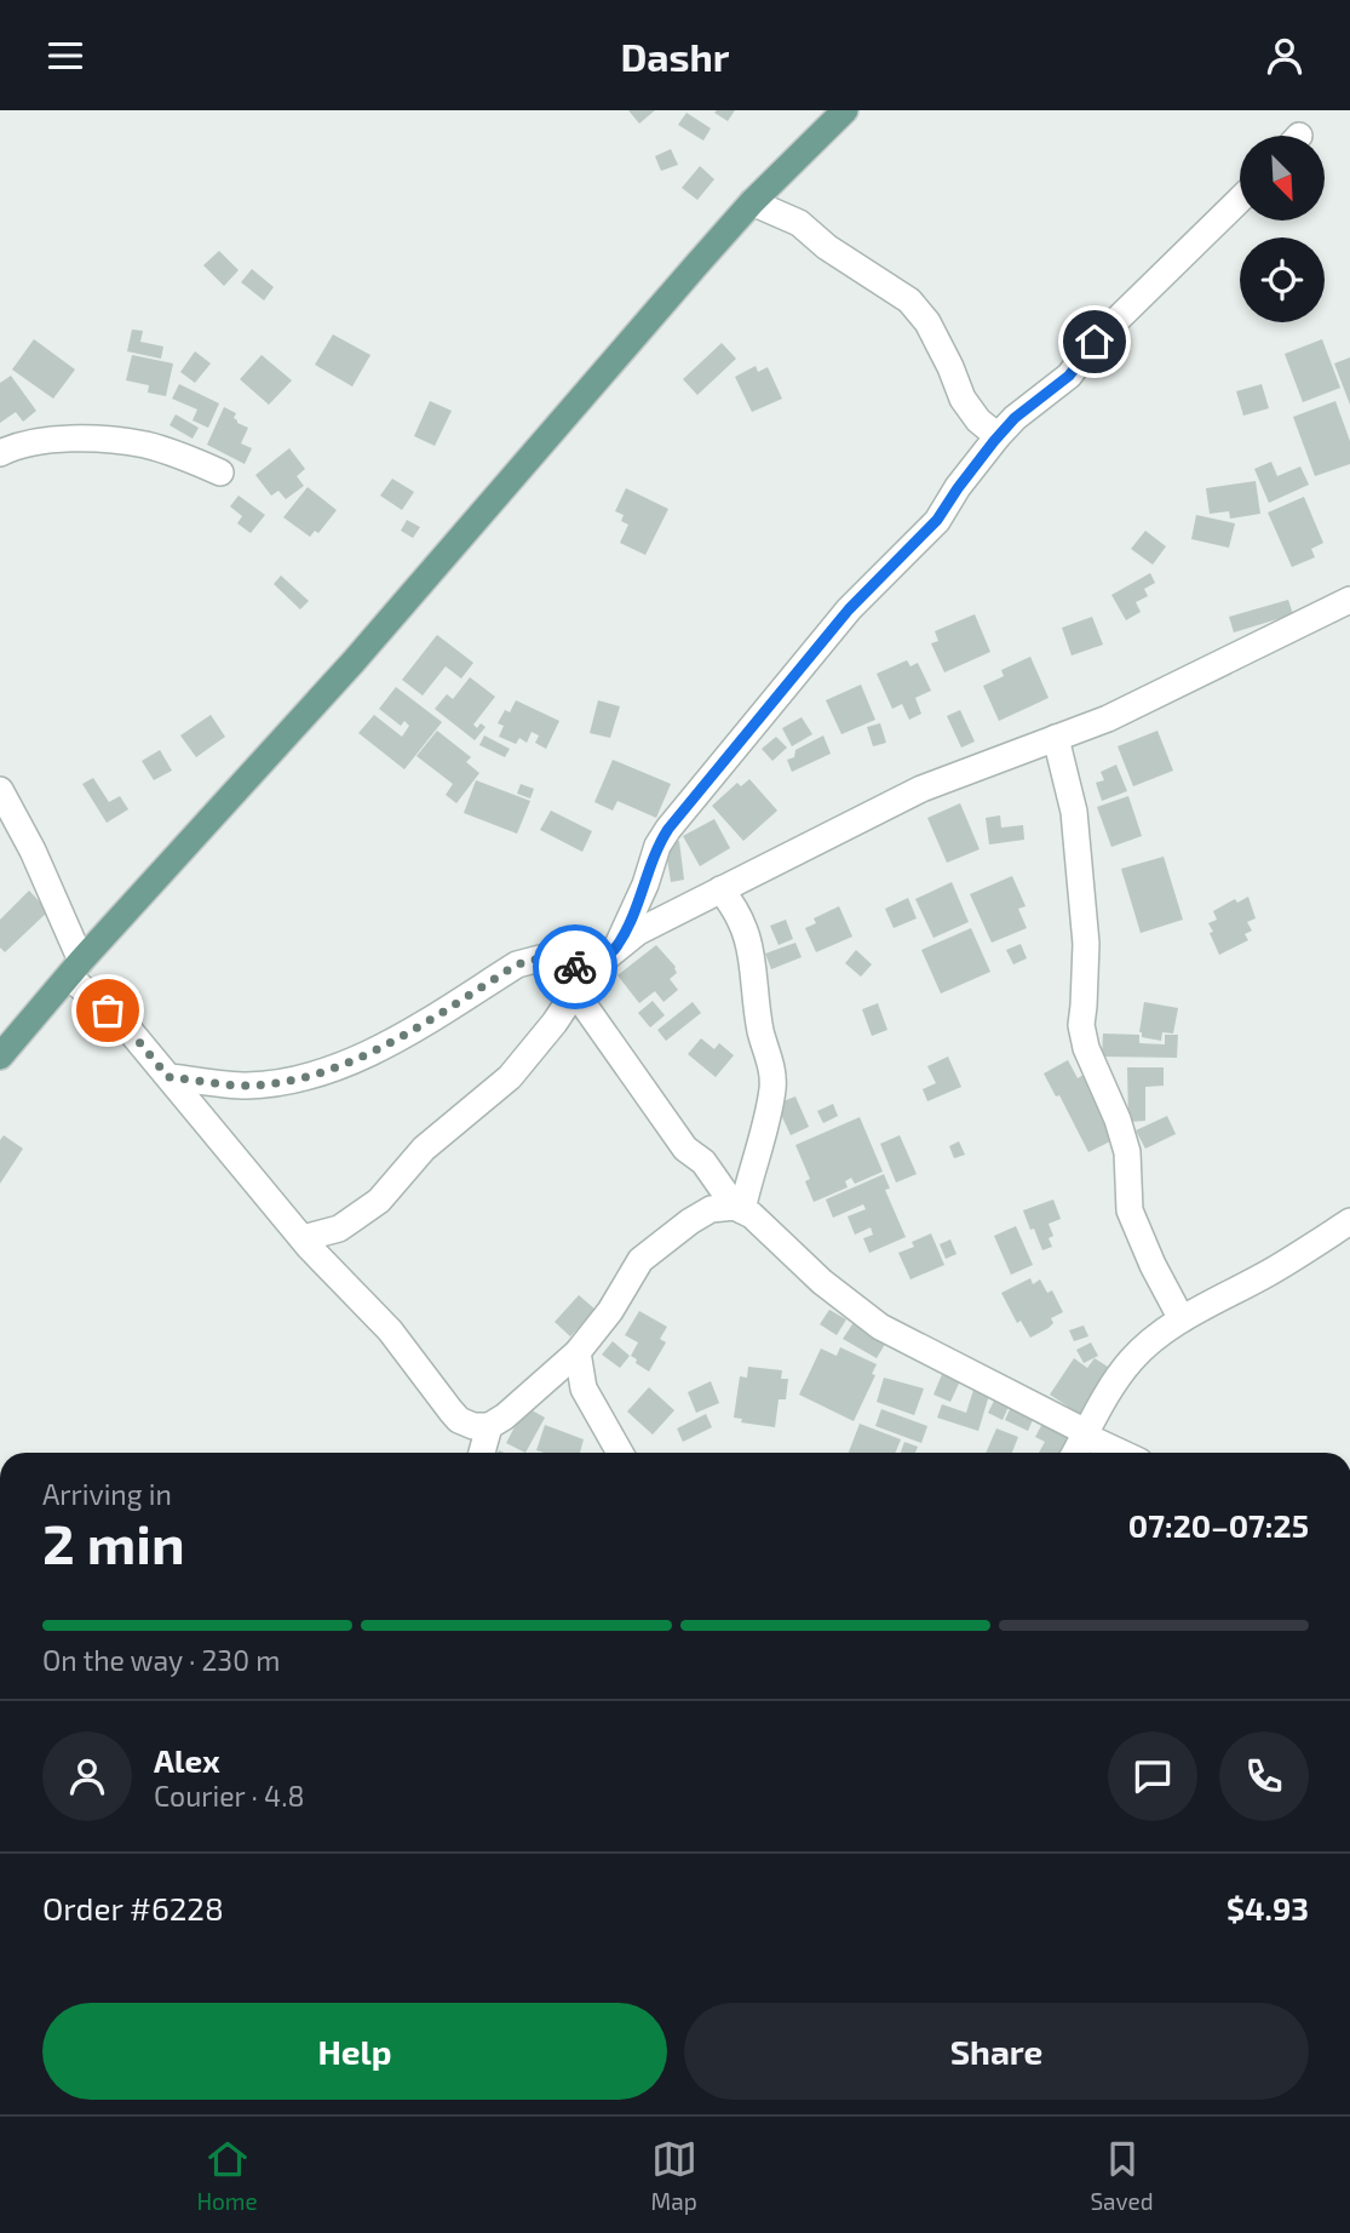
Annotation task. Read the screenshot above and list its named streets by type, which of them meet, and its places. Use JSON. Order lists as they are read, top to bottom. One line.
{"north":"bottom right","page":{"header":"Dashr","heading":["2 min","Arriving in","07:20–07:25"],"panel":["Alex","Courier · 4.8","Order #6228","$4.93"],"bar":"On the way · 230 m","buttons":["Help","Share"],"tabs":["Home","Map","Saved"]}}
